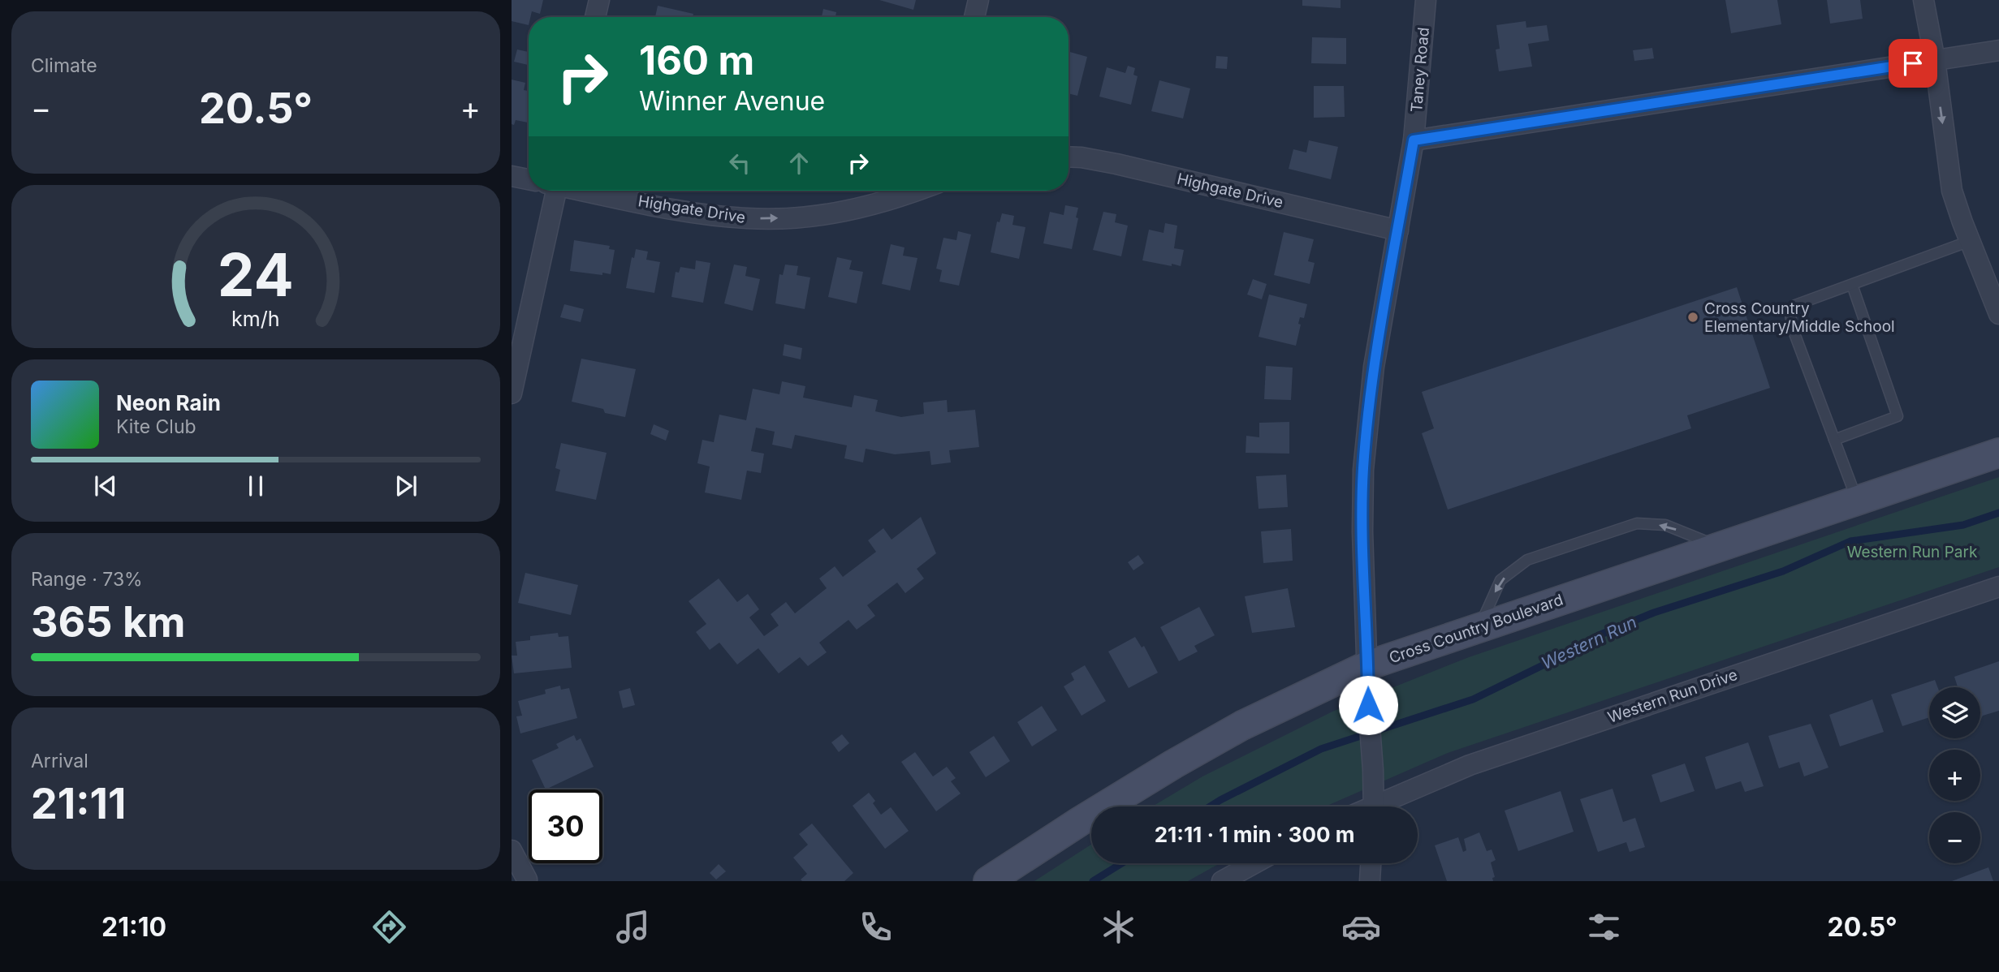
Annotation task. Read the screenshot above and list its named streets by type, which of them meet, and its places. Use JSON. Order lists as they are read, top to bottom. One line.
{"streets":{"main road":["Cross Country Boulevard"],"street":["Taney Road","Highgate Drive","Western Run Drive"]},"crossings":[["Taney Road","Highgate Drive"],["Taney Road","Cross Country Boulevard"]],"one_way":["Highgate Drive"],"water":["Western Run"],"parks":["Western Run Park"],"places":["Cross Country Elementary/Middle School"],"page":{"tile":["Climate",["Range · 73%","365 km"],["Arrival","21:11"]],"turn":["160 m","Winner Avenue"],"heat":["−","20.5°","+"],"song":["Neon Rain","Kite Club"],"map_buttons":["+","−"],"limit":"30","trip":"21:11 · 1 min · 300 m","tabs":["21:10","20.5°"],"gauge":["24","km/h"]}}
